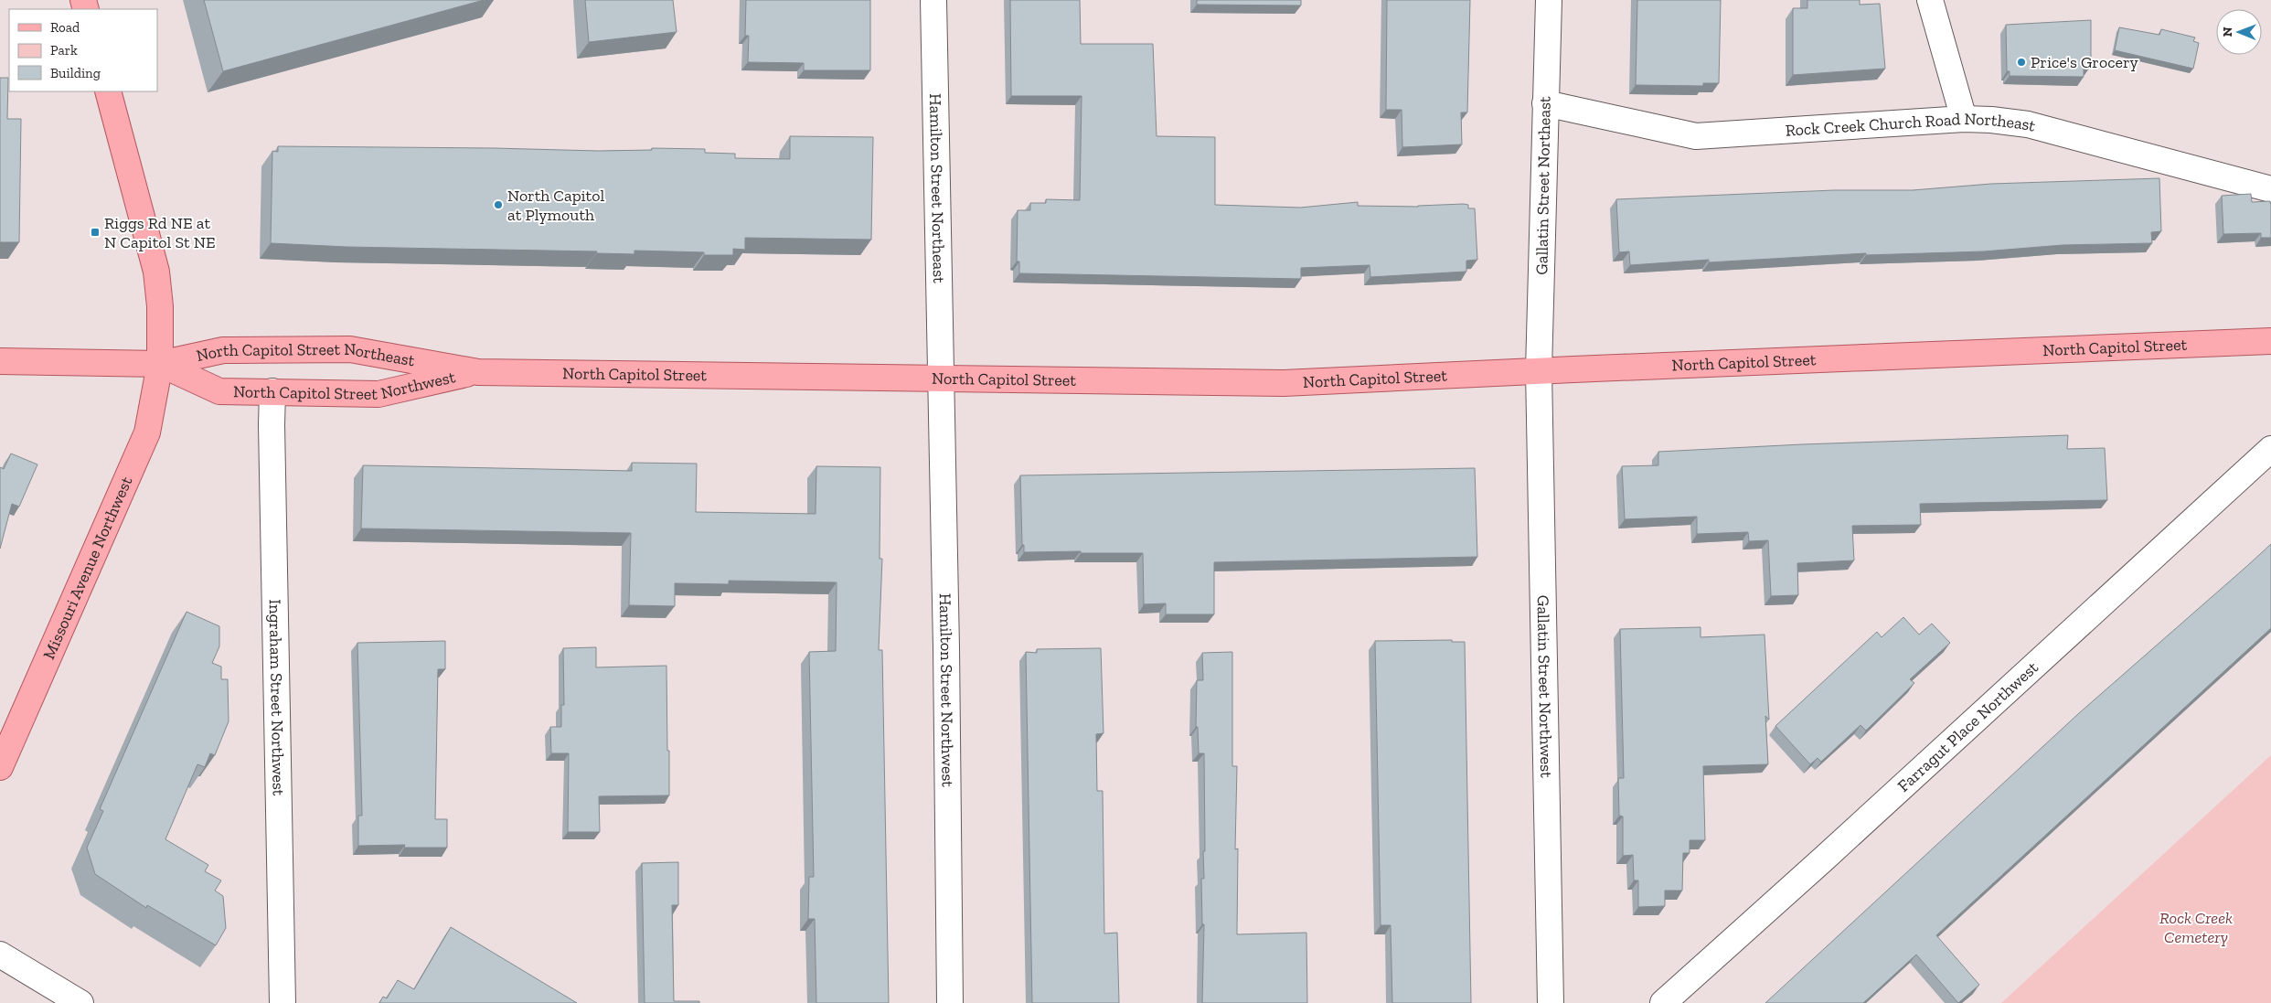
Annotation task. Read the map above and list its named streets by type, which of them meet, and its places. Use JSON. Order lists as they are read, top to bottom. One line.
{"streets":{"main road":["North Capitol Street","North Capitol Street Northeast","North Capitol Street Northwest","Missouri Avenue Northwest"],"street":["Rock Creek Church Road Northeast","Gallatin Street Northeast","Hamilton Street Northeast","Gallatin Street Northwest","Hamilton Street Northwest","Ingraham Street Northwest","Farragut Place Northwest"]},"crossings":[["Rock Creek Church Road Northeast","Gallatin Street Northeast"],["Gallatin Street Northeast","North Capitol Street"],["Gallatin Street Northeast","Gallatin Street Northwest"],["Hamilton Street Northeast","North Capitol Street"],["Hamilton Street Northeast","Hamilton Street Northwest"],["North Capitol Street","North Capitol Street Northeast"],["North Capitol Street","North Capitol Street Northwest"],["North Capitol Street","Gallatin Street Northwest"],["North Capitol Street","Hamilton Street Northwest"],["North Capitol Street Northeast","North Capitol Street Northwest"],["North Capitol Street Northeast","Missouri Avenue Northwest"],["North Capitol Street Northwest","Missouri Avenue Northwest"],["North Capitol Street Northwest","Ingraham Street Northwest"]],"parks":["Rock Creek Cemetery"],"places":{"other":["Price's Grocery","North Capitol at Plymouth"],"transit":["Riggs Rd NE at N Capitol St NE"]},"legend":["Road","Park","Building"],"north":"left"}
